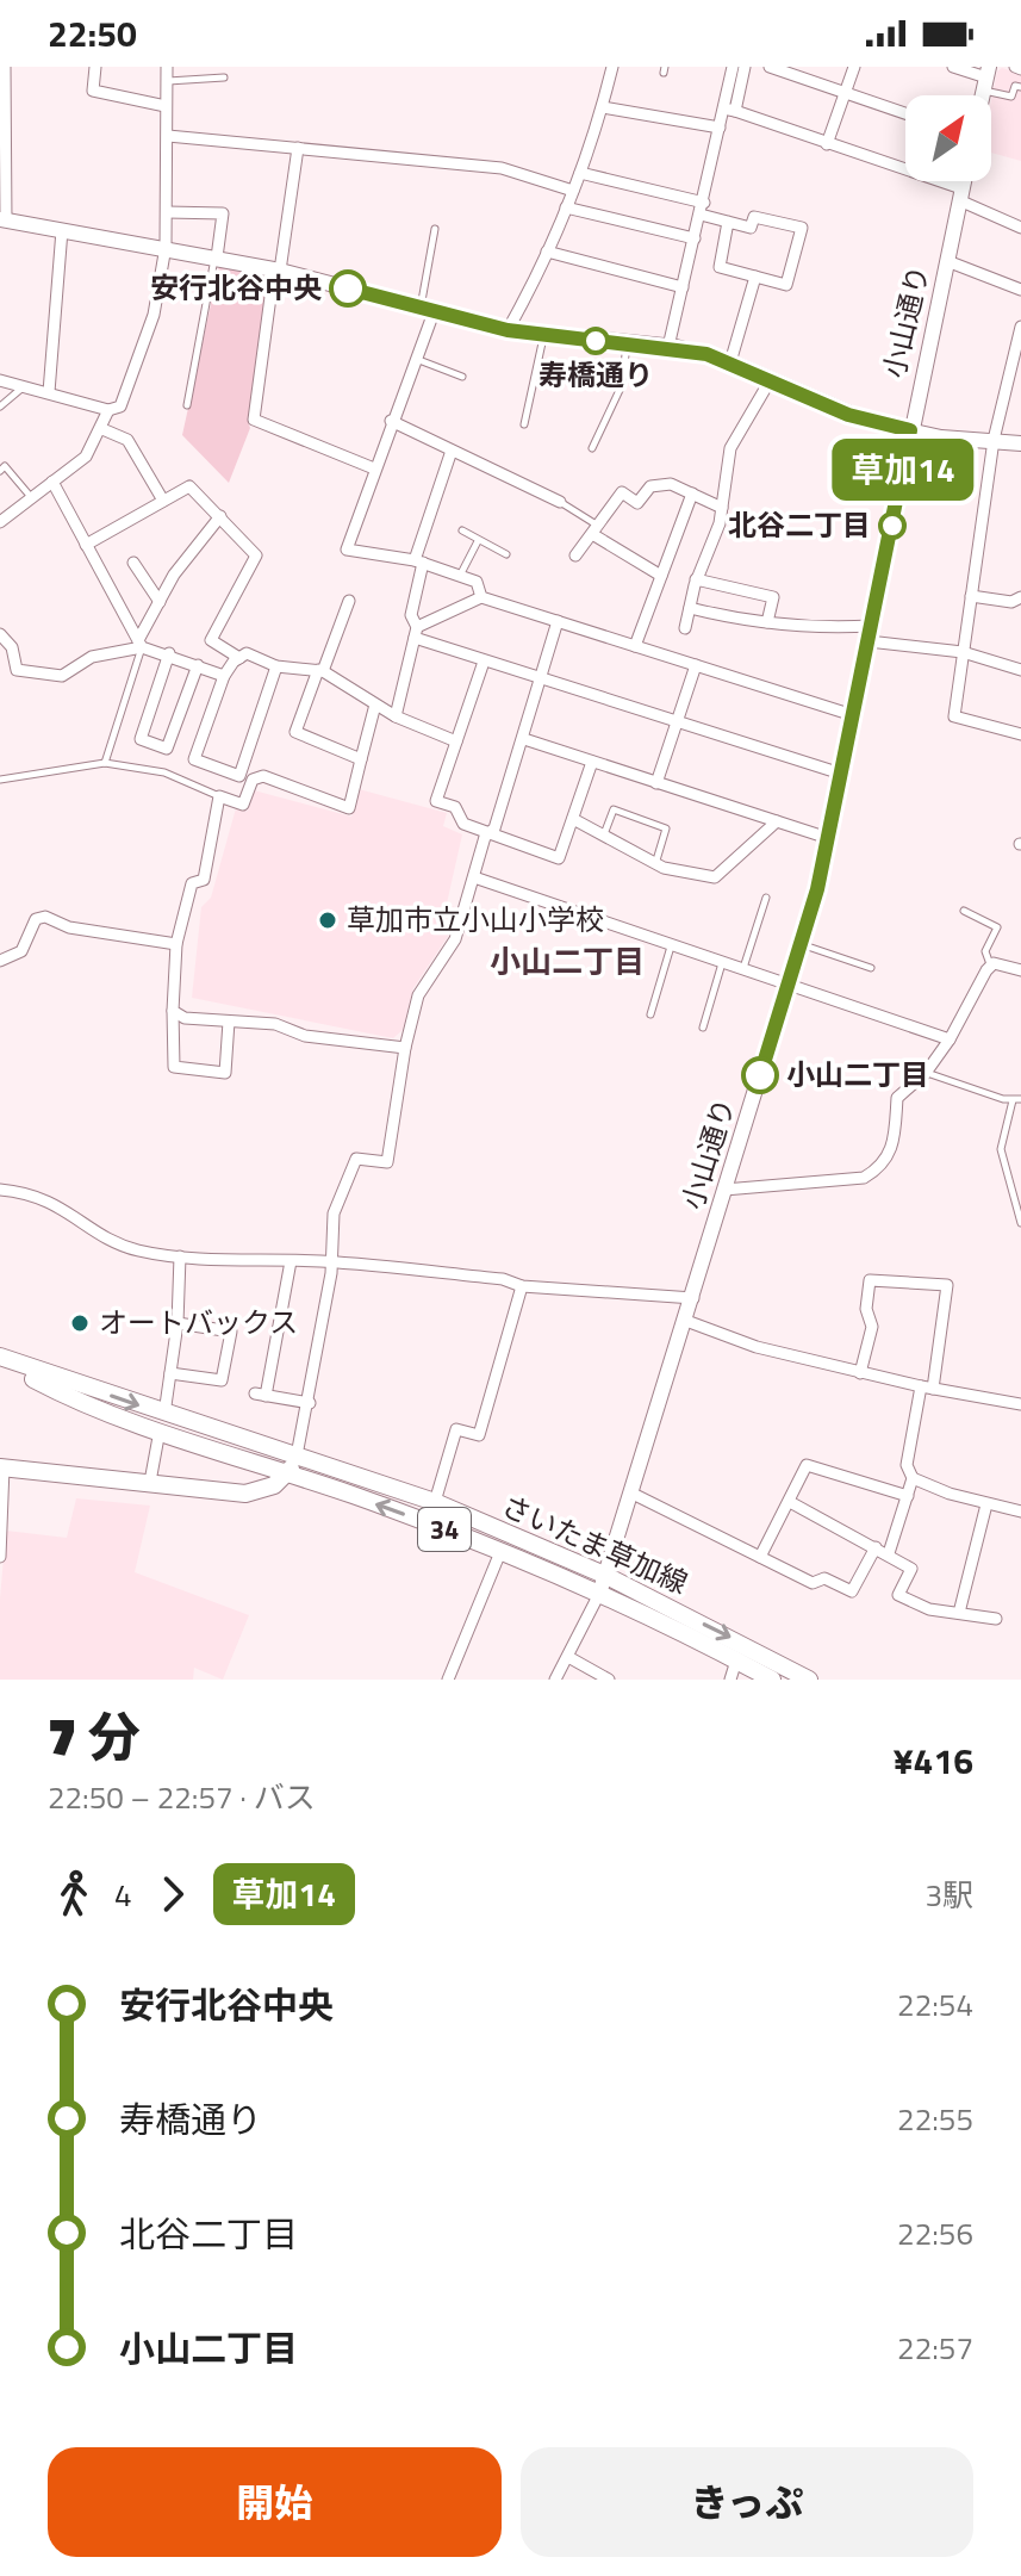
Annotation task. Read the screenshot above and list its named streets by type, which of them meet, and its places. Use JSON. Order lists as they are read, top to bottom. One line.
{"streets":{"main road":["34","さいたま草加線"],"street":["小山通り"]},"crossings":[["小山通り","さいたま草加線"]],"districts":["小山二丁目"],"places":["安行北谷中央","寿橋通り","北谷二丁目","草加市立小山小学校","小山二丁目","オートバックス"],"lines":["bus line 草加14"],"north":"top right","page":{"status":"22:50","on_map":"草加14","heading":["7 分","22:50 – 22:57 · バス","¥416"],"legs":["4","草加14","3駅"],"list":[{"name":"安行北谷中央","value":"22:54"},{"name":"寿橋通り","value":"22:55"},{"name":"北谷二丁目","value":"22:56"},{"name":"小山二丁目","value":"22:57"}],"buttons":["開始","きっぷ"]}}
